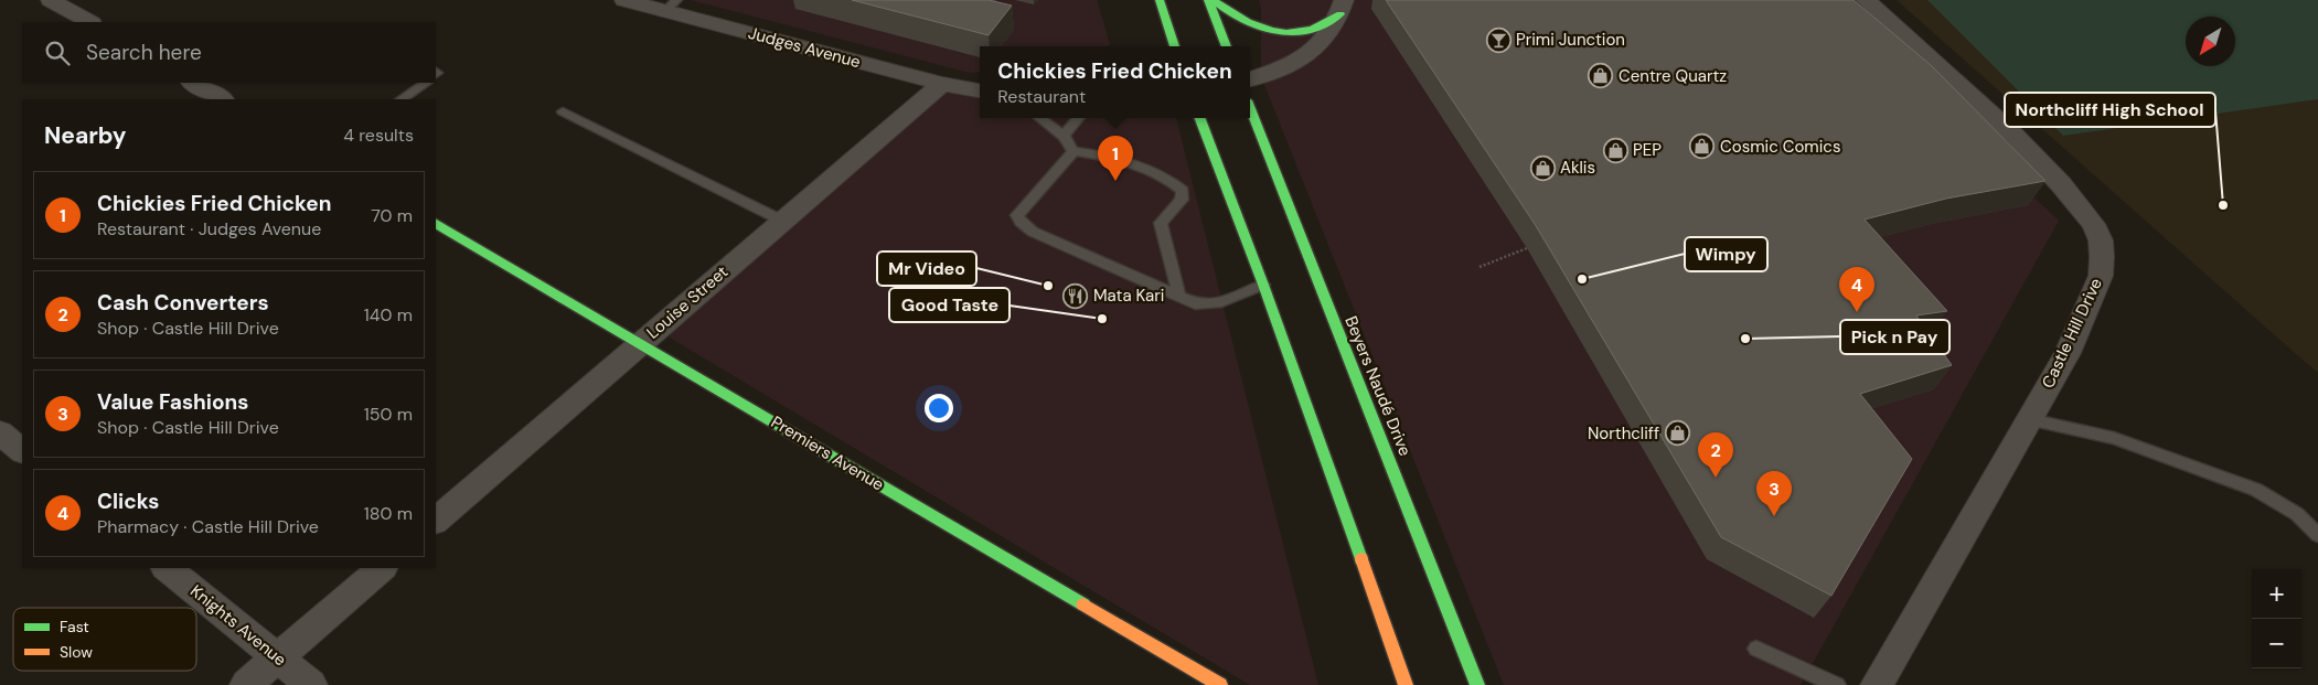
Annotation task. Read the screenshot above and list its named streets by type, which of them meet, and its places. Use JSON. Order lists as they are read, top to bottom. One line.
{"streets":{"main road":["Beyers Naudé Drive","Premiers Avenue"],"street":["Judges Avenue","Louise Street","Castle Hill Drive","Knights Avenue"]},"crossings":[["Judges Avenue","Louise Street"],["Louise Street","Premiers Avenue"]],"places":{"bar":["Primi Junction"],"shop":["Centre Quartz","Cosmic Comics","PEP","Aklis","Northcliff"],"other":["Northcliff High School","Wimpy","Mr Video","Good Taste","Pick n Pay"],"restaurant":["Mata Kari"]},"legend":["Fast","Slow"],"north":"bottom left","page":{"search":"Search here","popup":["Chickies Fried Chicken","Restaurant"],"heading":["Nearby","4 results"],"pins":["1","4","2","3"],"list":[{"mark":"1","name":"Chickies Fried Chicken","note":"Restaurant · Judges Avenue","value":"70 m"},{"mark":"2","name":"Cash Converters","note":"Shop · Castle Hill Drive","value":"140 m"},{"mark":"3","name":"Value Fashions","note":"Shop · Castle Hill Drive","value":"150 m"},{"mark":"4","name":"Clicks","note":"Pharmacy · Castle Hill Drive","value":"180 m"}],"map_buttons":["+","−"]}}
